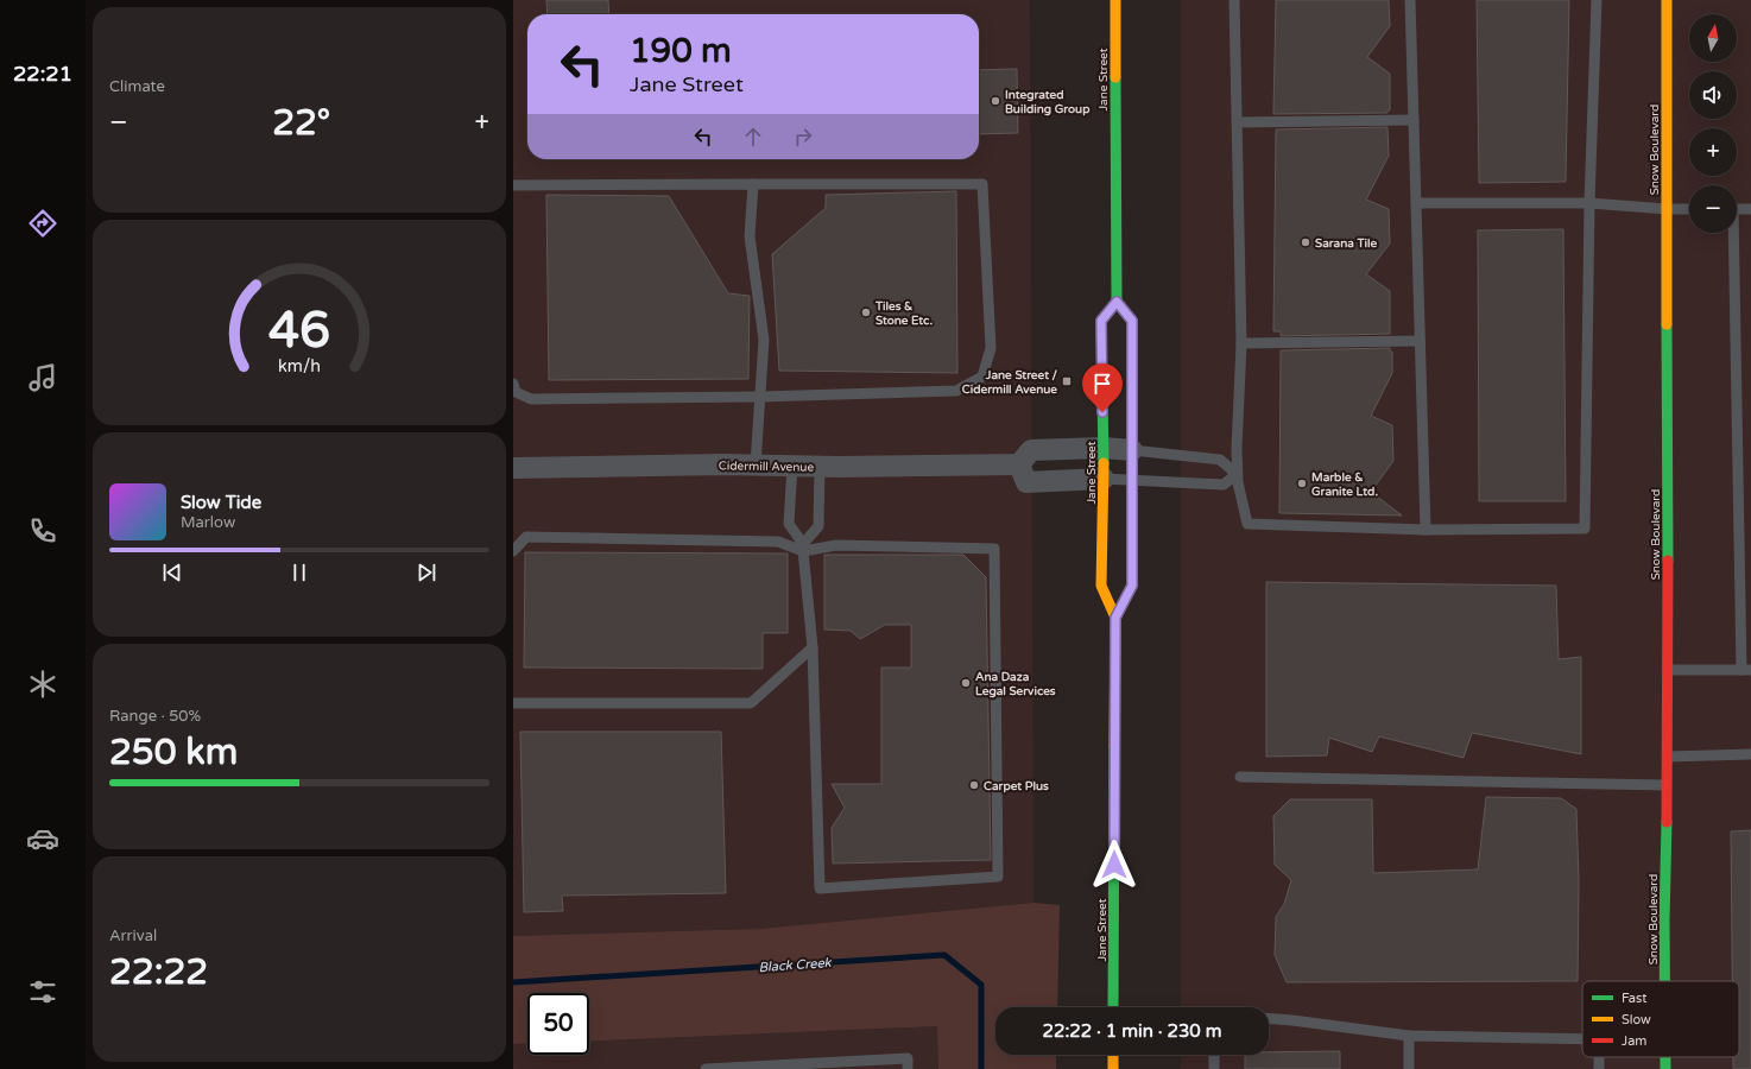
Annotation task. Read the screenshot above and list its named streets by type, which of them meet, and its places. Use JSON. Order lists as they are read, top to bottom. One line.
{"streets":{"main road":["Jane Street","Snow Boulevard"],"street":["Cidermill Avenue"]},"water":["Black Creek"],"places":{"other":["Integrated Building Group","Sarana Tile","Tiles & Stone Etc.","Marble & Granite Ltd.","Ana Daza Legal Services","Carpet Plus"],"transit":["Jane Street / Cidermill Avenue"]},"legend":["Fast","Slow","Jam"],"north":"top","page":{"tabs":"22:21","tile":["Climate",["Range · 50%","250 km"],["Arrival","22:22"]],"map_buttons":["+","−"],"turn":["190 m","Jane Street"],"heat":["−","22°","+"],"song":["Slow Tide","Marlow"],"limit":"50","trip":"22:22 · 1 min · 230 m","gauge":["46","km/h"]}}
